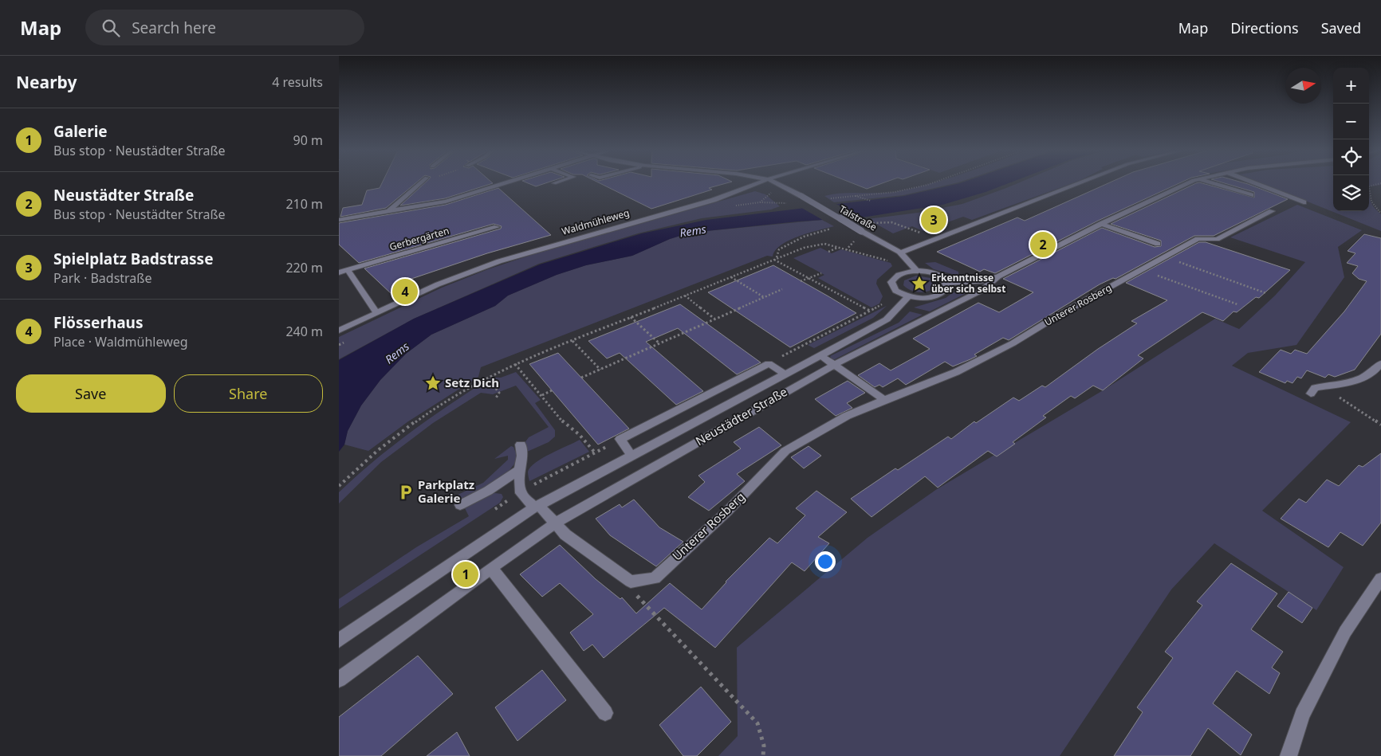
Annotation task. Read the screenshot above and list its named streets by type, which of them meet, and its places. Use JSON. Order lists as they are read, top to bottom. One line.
{"streets":{"street":["Talstraße","Waldmühleweg","Gerbergärten","Unterer Rosberg","Neustädter Straße"]},"crossings":[["Unterer Rosberg","Neustädter Straße"]],"water":["Rems"],"places":{"place":["Erkenntnisse über sich selbst","Setz Dich"],"parking":["Parkplatz Galerie"]},"north":"right","page":{"header":"Map","search":"Search here","nav":["Map","Directions","Saved"],"heading":["Nearby","4 results"],"map_buttons":["+","−"],"list":[{"mark":"1","name":"Galerie","note":"Bus stop · Neustädter Straße","value":"90 m"},{"mark":"2","name":"Neustädter Straße","note":"Bus stop · Neustädter Straße","value":"210 m"},{"mark":"3","name":"Spielplatz Badstrasse","note":"Park · Badstraße","value":"220 m"},{"mark":"4","name":"Flösserhaus","note":"Place · Waldmühleweg","value":"240 m"}],"pins":["3","2","4","1"],"buttons":["Save","Share"]}}
